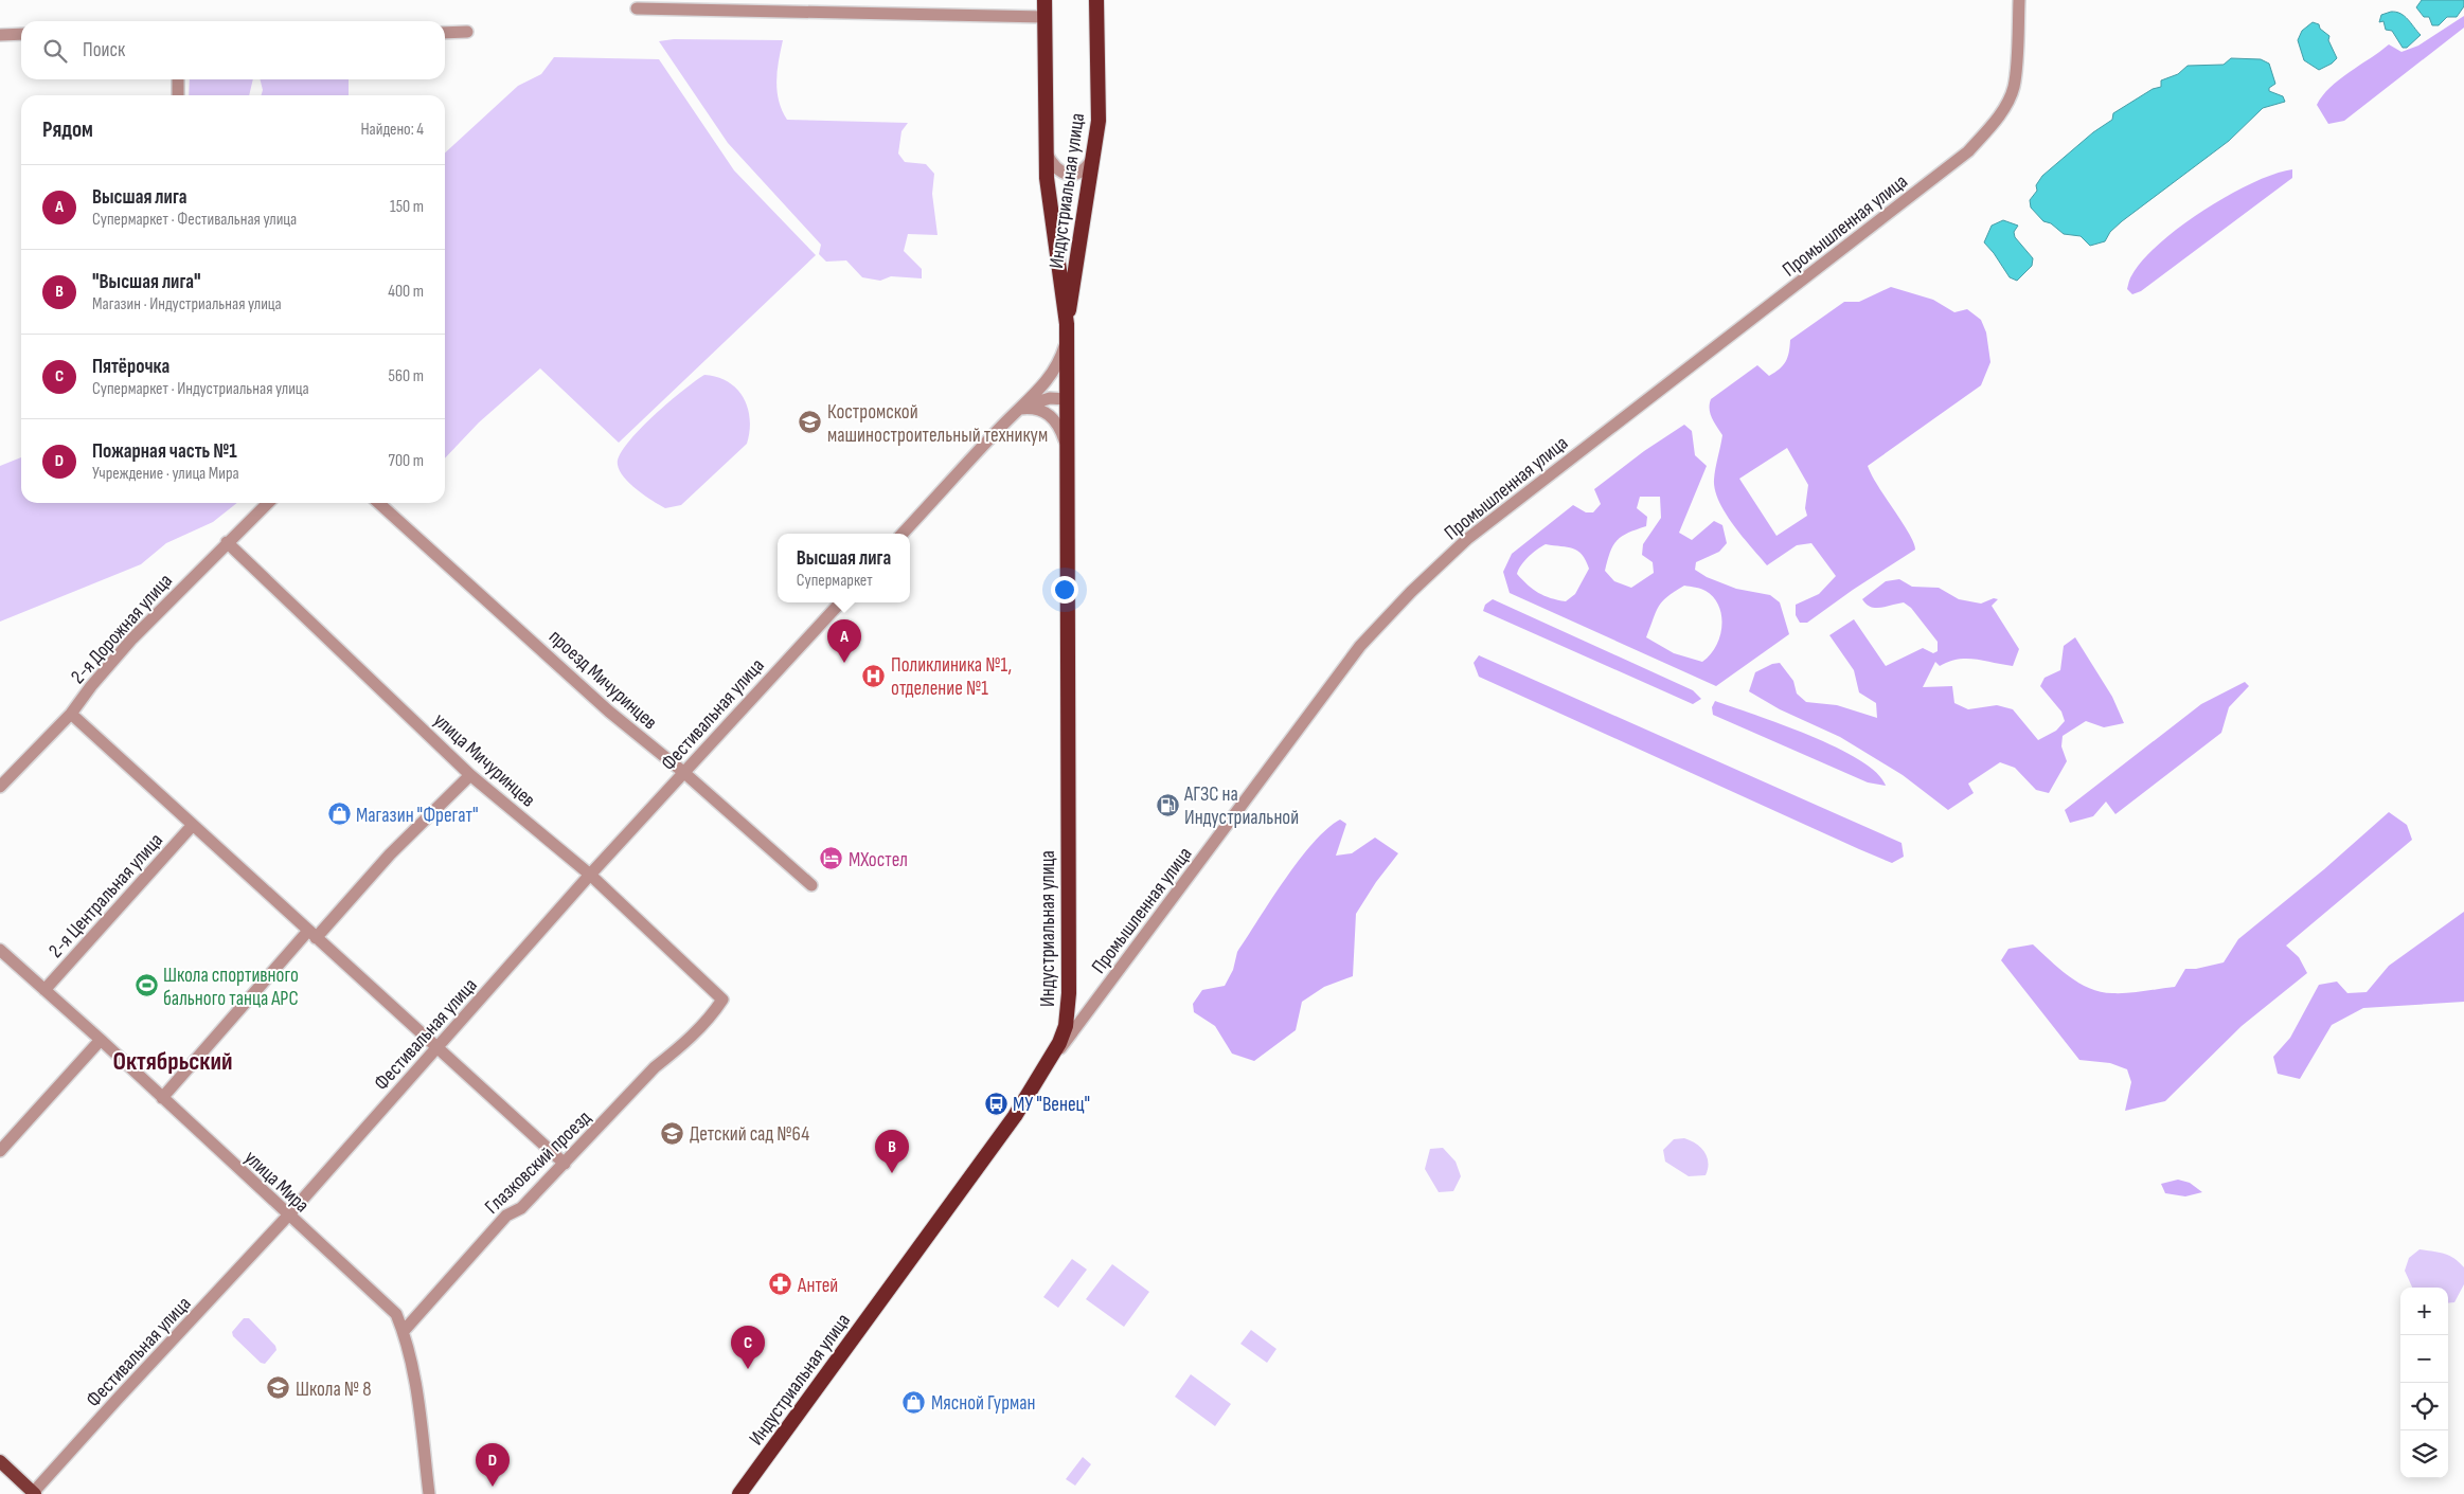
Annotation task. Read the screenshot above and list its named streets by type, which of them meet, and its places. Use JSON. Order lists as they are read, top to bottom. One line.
{"streets":{"highway":["Индустриальная улица"],"street":["Промышленная улица","2-я Дорожная улица","проезд Мичуринцев","Фестивальная улица","улица Мичуринцев","2-я Центральная улица","Глазковский проезд","улица Мира"]},"crossings":[["Индустриальная улица","Промышленная улица"],["2-я Дорожная улица","улица Мичуринцев"],["2-я Дорожная улица","2-я Центральная улица"],["проезд Мичуринцев","Фестивальная улица"],["Фестивальная улица","улица Мичуринцев"],["Фестивальная улица","2-я Центральная улица"],["Фестивальная улица","улица Мира"],["улица Мичуринцев","Глазковский проезд"],["2-я Центральная улица","Глазковский проезд"],["2-я Центральная улица","улица Мира"],["Глазковский проезд","улица Мира"]],"districts":["Октябрьский"],"places":{"school or university":["Костромской машиностроительный техникум","Детский сад №64","Школа № 8"],"hospital":["Поликлиника №1, отделение №1"],"fuel station":["АГЗС на Индустриальной"],"shop":["Магазин \"Фрегат\"","Мясной Гурман"],"hotel":["МХостел"],"sports":["Школа спортивного бального танца АРС"],"bus stop":["МУ \"Венец\""],"pharmacy":["Антей"]},"page":{"search":"Поиск","heading":["Рядом","Найдено: 4"],"list":[{"mark":"A","name":"Высшая лига","note":"Супермаркет · Фестивальная улица","value":"150 m"},{"mark":"B","name":"\"Высшая лига\"","note":"Магазин · Индустриальная улица","value":"400 m"},{"mark":"C","name":"Пятёрочка","note":"Супермаркет · Индустриальная улица","value":"560 m"},{"mark":"D","name":"Пожарная часть №1","note":"Учреждение · улица Мира","value":"700 m"}],"popup":["Высшая лига","Супермаркет"],"pins":["A","B","C","D"],"map_buttons":["+","−"]}}
